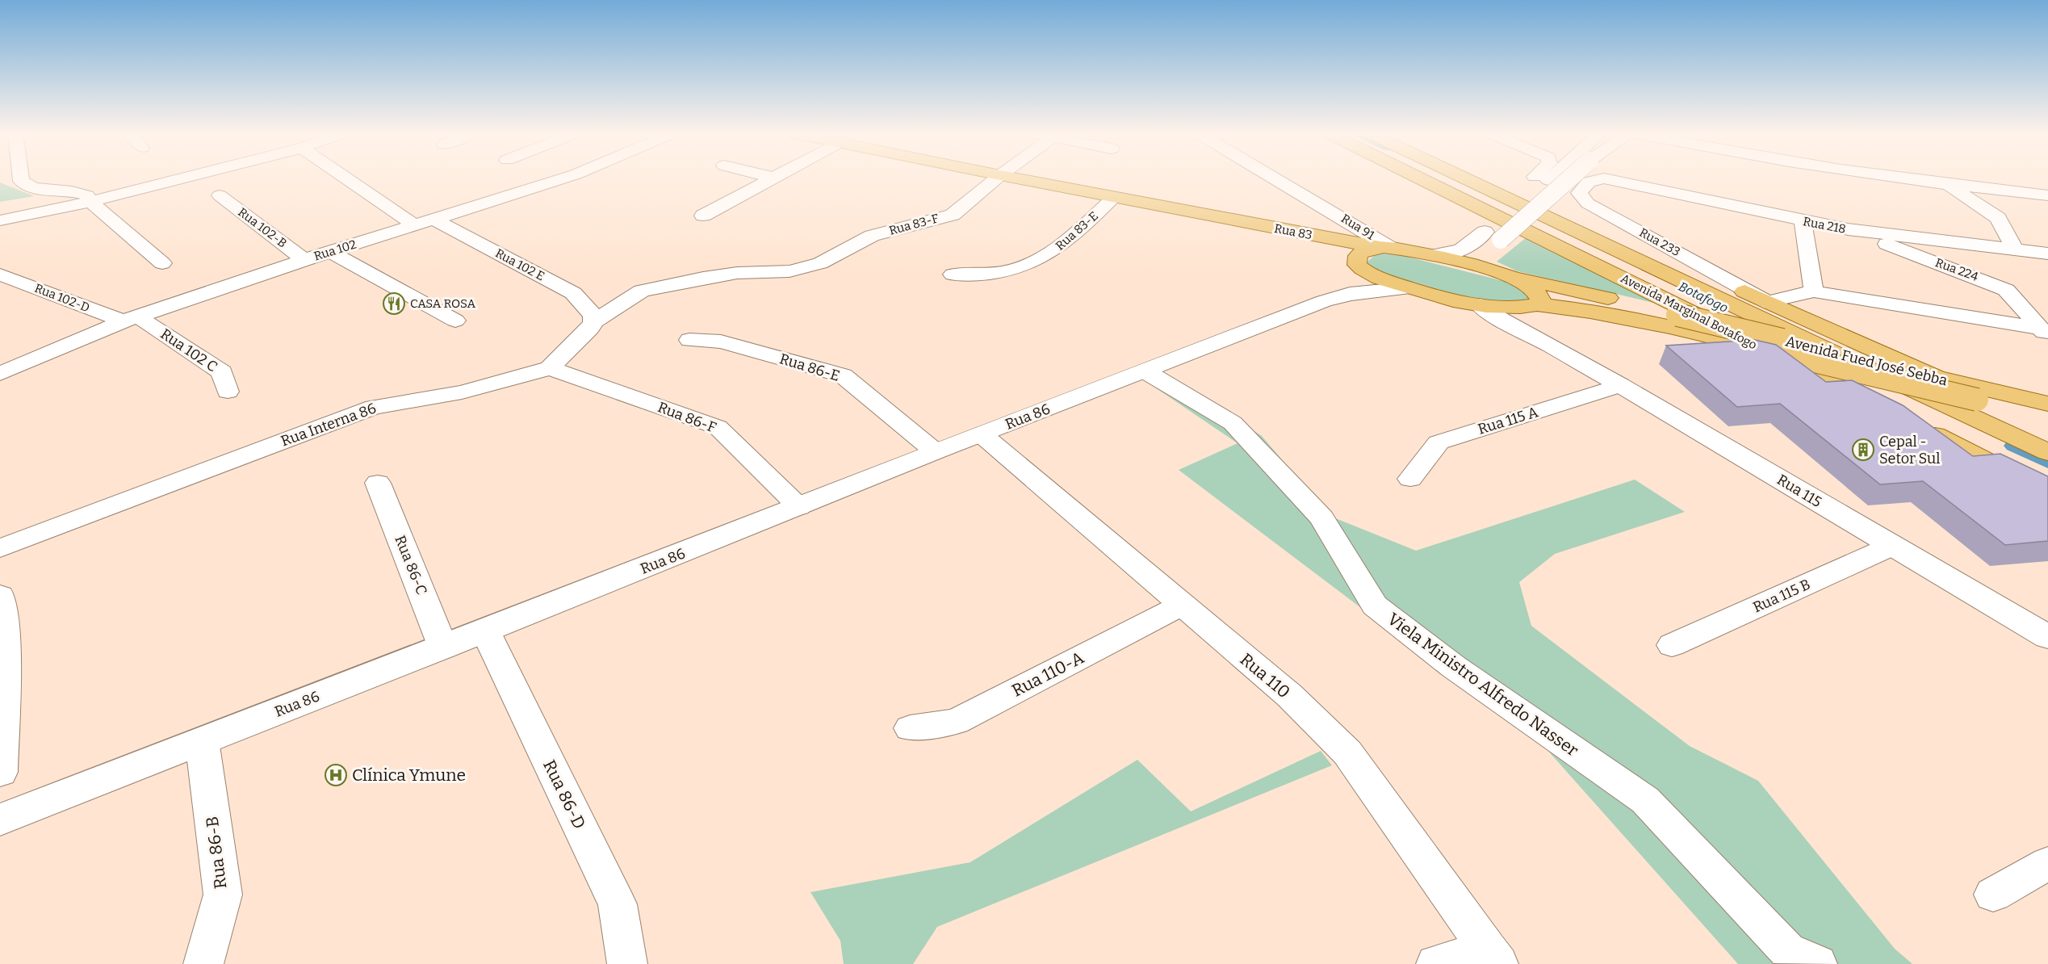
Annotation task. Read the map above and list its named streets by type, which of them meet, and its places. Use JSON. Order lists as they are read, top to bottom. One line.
{"streets":{"main road":["Rua 91","Rua 83","Avenida Marginal Botafogo","Avenida Fued José Sebba","Rua 86","Rua 115"],"street":["Rua 83-F","Rua 218","Rua 102-B","Rua 83-E","Rua 233","Rua 102","Rua 102 E","Rua 224","Rua 102-D","Rua 102 C","Rua 86-E","Rua 86-F","Rua 115 A","Rua Interna 86","Rua 86-C","Rua 115 B","Rua 110-A","Rua 110","Viela Ministro Alfredo Nasser","Rua 86-D","Rua 86-B"]},"crossings":[["Rua 83-F","Rua Interna 86"],["Rua 218","Rua 233"],["Rua 218","Rua 224"],["Rua 91","Rua 83"],["Rua 102-B","Rua 102"],["Rua 83-E","Rua 83"],["Rua 83","Avenida Fued José Sebba"],["Rua 83","Rua 86"],["Rua 102","Rua 102 E"],["Rua 102","Rua 102-D"],["Rua 102","Rua 102 C"],["Rua 102 E","Rua Interna 86"],["Rua 102-D","Rua 102 C"],["Avenida Fued José Sebba","Rua 86"],["Avenida Fued José Sebba","Rua 115"],["Rua 86-E","Rua 86"],["Rua 86","Rua 86-F"],["Rua 86","Rua 86-C"],["Rua 86","Rua 110"],["Rua 86","Viela Ministro Alfredo Nasser"],["Rua 86","Rua 86-D"],["Rua 86","Rua 86-B"],["Rua 86-F","Rua Interna 86"],["Rua 115 A","Rua 115"],["Rua 115","Rua 115 B"],["Rua 110-A","Rua 110"]],"water":["Botafogo"],"places":{"restaurant":["CASA ROSA"],"building":["Cepal - Setor Sul"],"hospital":["Clínica Ymune"]}}
